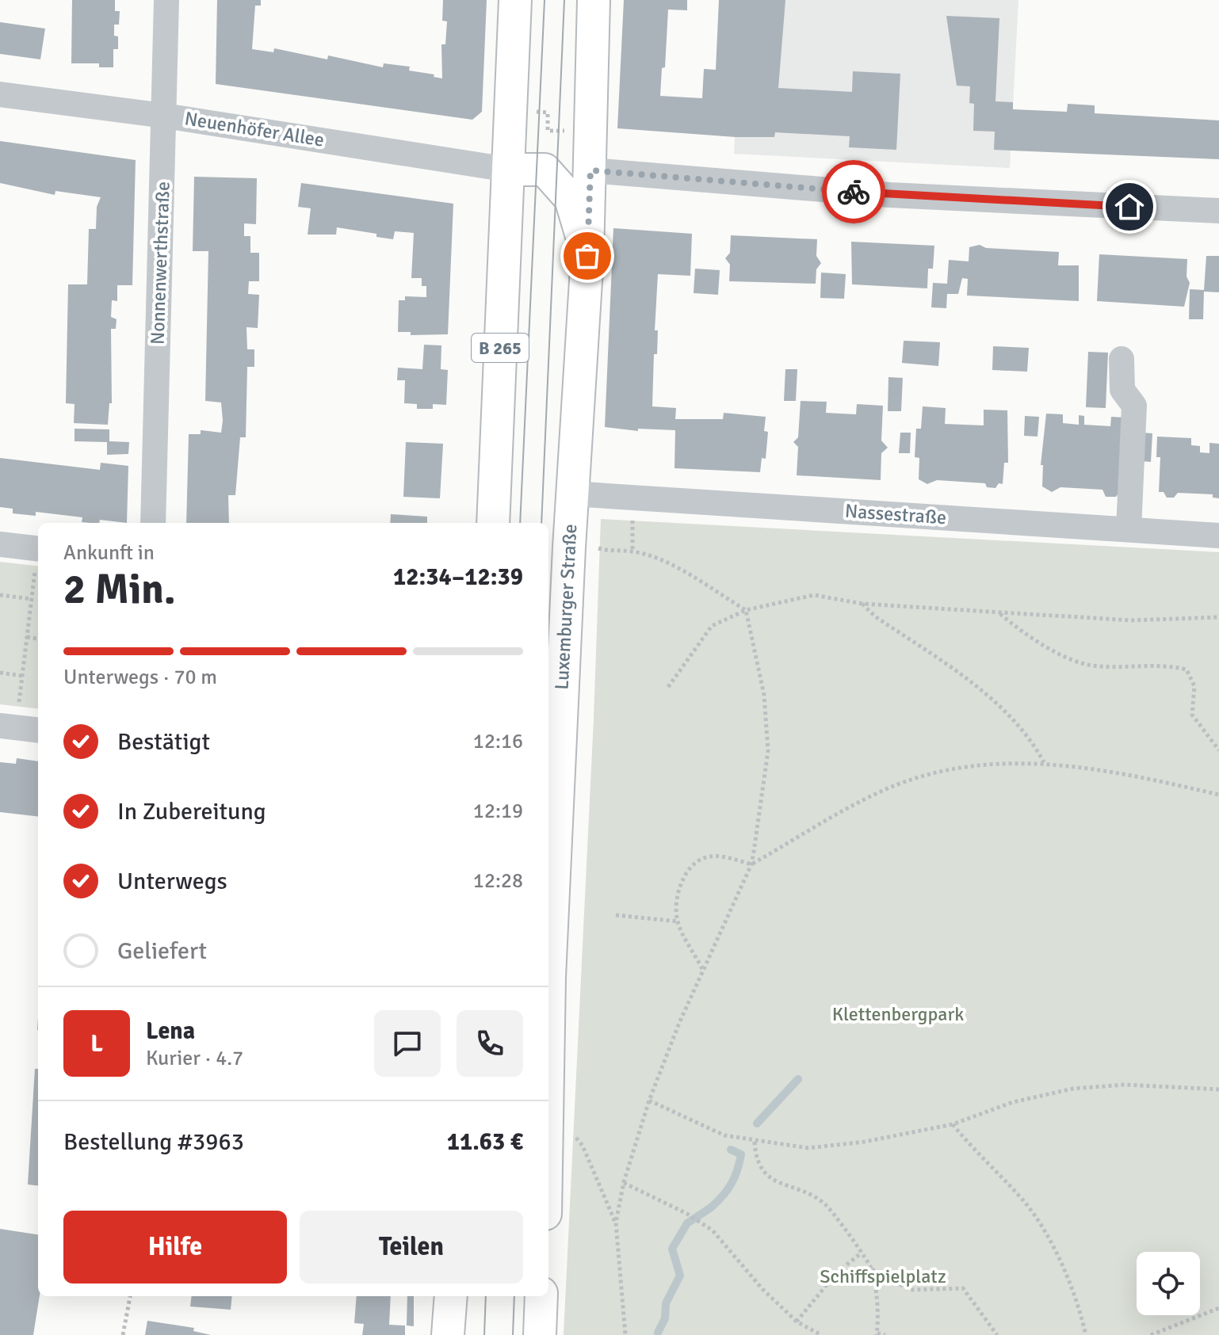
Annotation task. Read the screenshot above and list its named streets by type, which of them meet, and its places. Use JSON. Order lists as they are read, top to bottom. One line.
{"streets":{"main road":["B 265","Luxemburger Straße"],"street":["Neuenhöfer Allee","Nonnenwerthstraße","Nassestraße"]},"crossings":[["Neuenhöfer Allee","Nonnenwerthstraße"],["Neuenhöfer Allee","B 265"],["Nassestraße","Luxemburger Straße"]],"parks":["Klettenbergpark","Schiffspielplatz"],"page":{"heading":["2 Min.","Ankunft in","12:34–12:39"],"panel":["Lena","Kurier · 4.7","Bestellung #3963","11.63 €"],"bar":"Unterwegs · 70 m","list":[["Bestätigt","12:16"],["In Zubereitung","12:19"],["Unterwegs","12:28"],"Geliefert"],"round":"L","buttons":["Hilfe","Teilen"]}}
